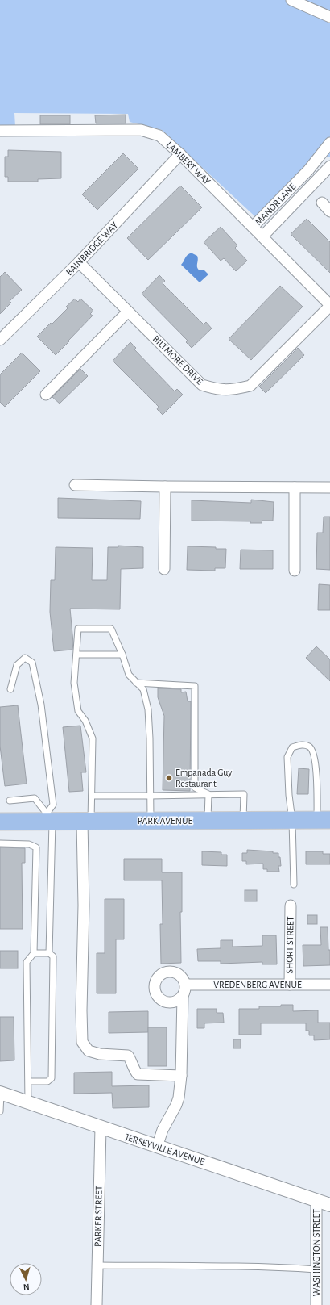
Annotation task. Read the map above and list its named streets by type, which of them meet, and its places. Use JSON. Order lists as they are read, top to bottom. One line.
{"streets":{"main road":["PARK AVENUE"],"street":["LAMBERT WAY","MANOR LANE","BAINBRIDGE WAY","BILTMORE DRIVE","SHORT STREET","VREDENBERG AVENUE","JERSEYVILLE AVENUE","PARKER STREET","WASHINGTON STREET"]},"crossings":[["LAMBERT WAY","MANOR LANE"],["LAMBERT WAY","BAINBRIDGE WAY"],["LAMBERT WAY","BILTMORE DRIVE"],["BAINBRIDGE WAY","BILTMORE DRIVE"],["SHORT STREET","VREDENBERG AVENUE"],["JERSEYVILLE AVENUE","PARKER STREET"],["JERSEYVILLE AVENUE","WASHINGTON STREET"]],"places":["Empanada Guy Restaurant"],"north":"bottom"}
